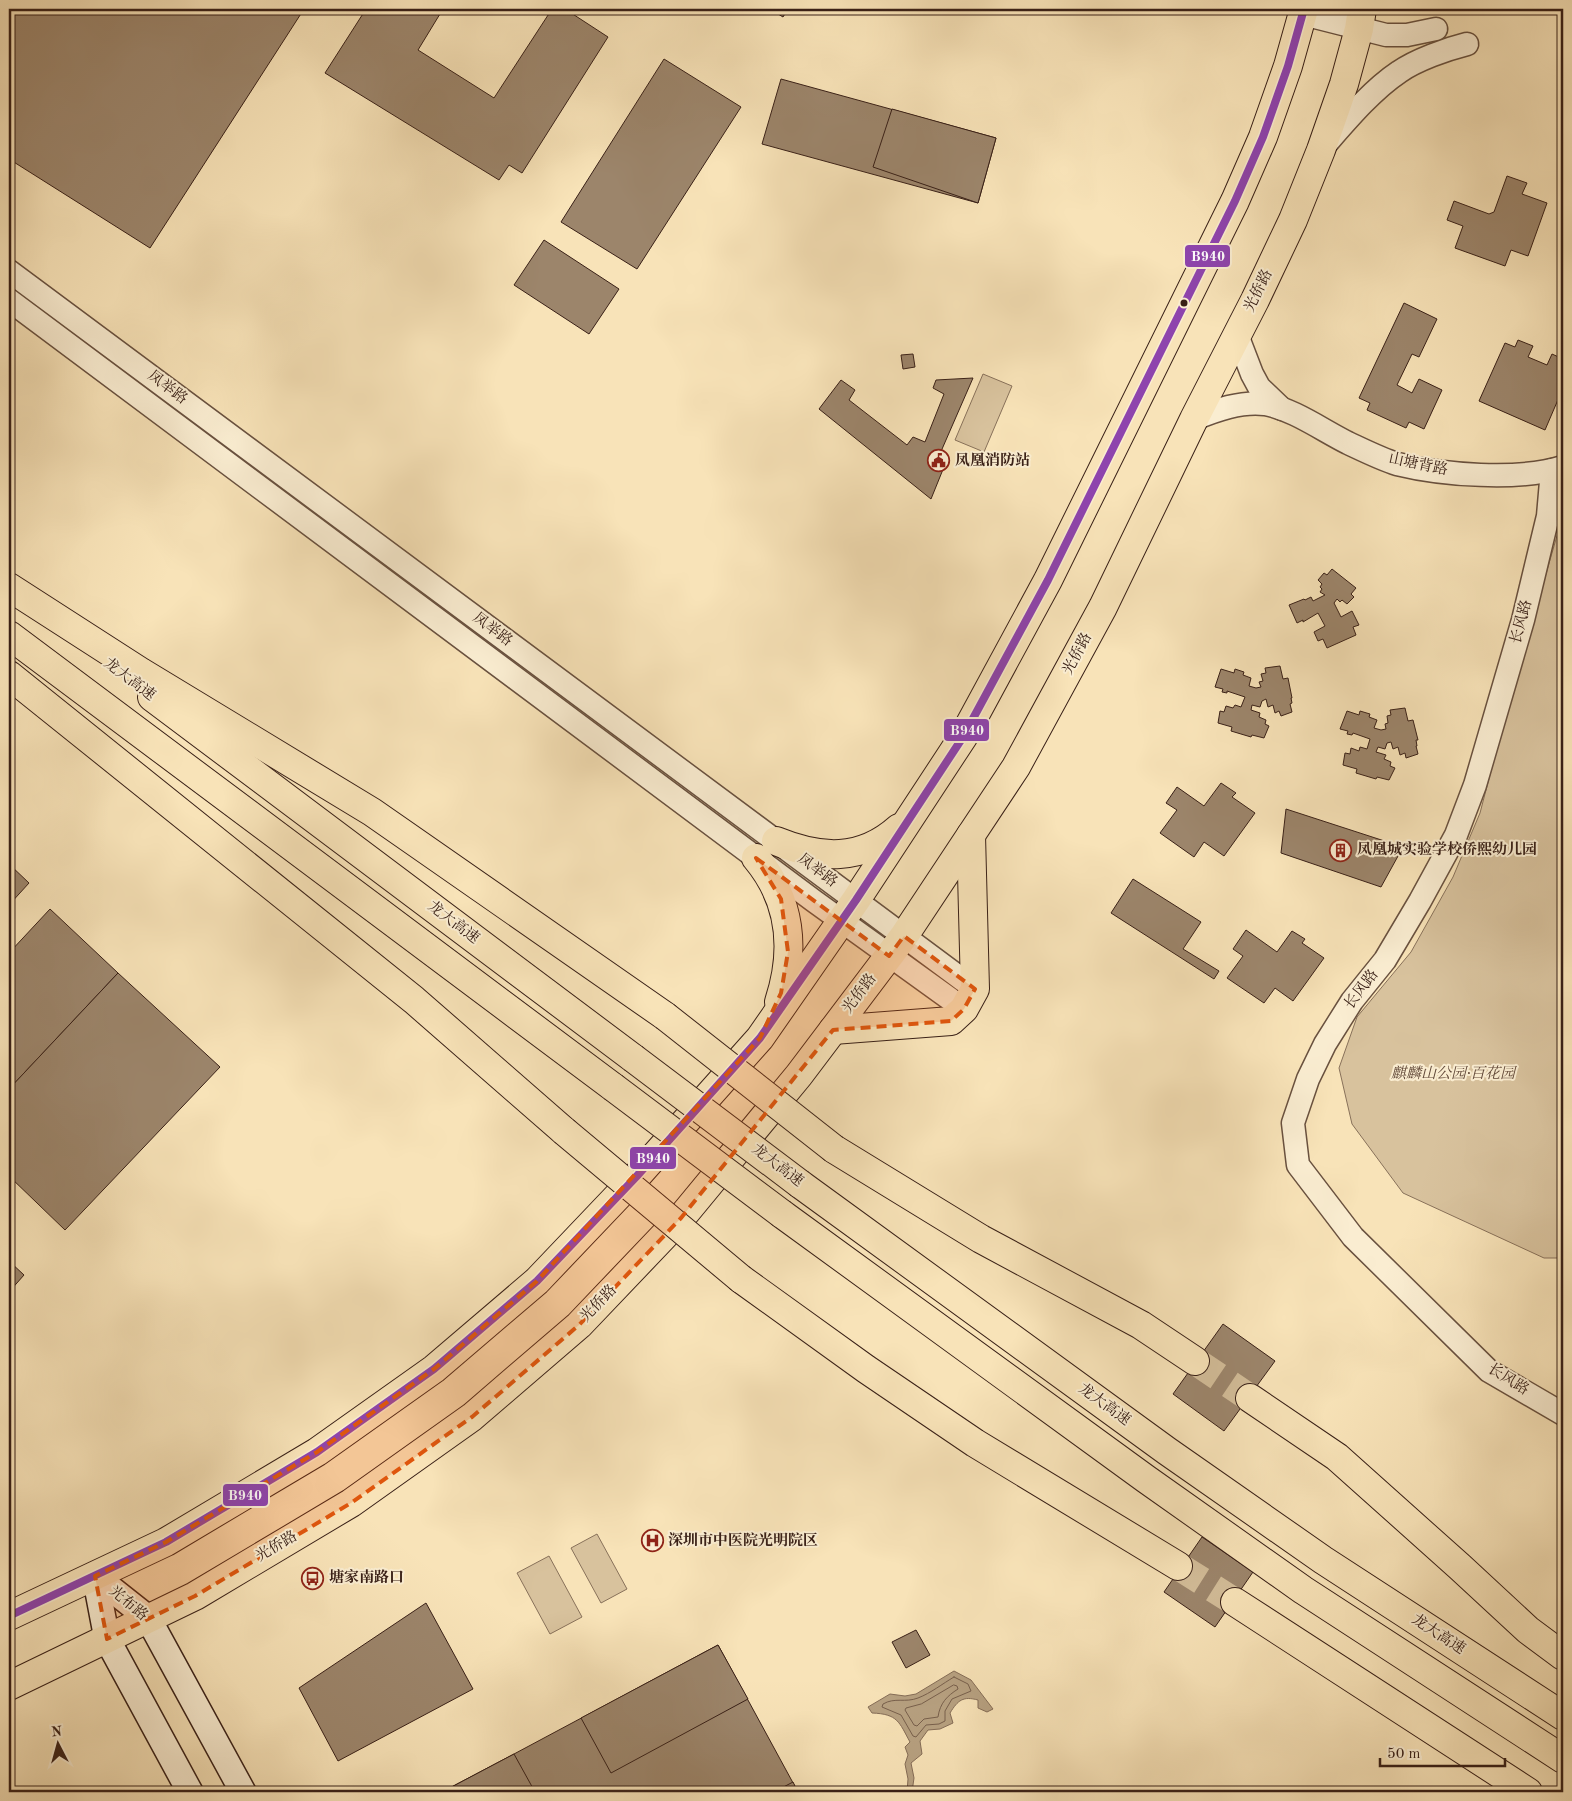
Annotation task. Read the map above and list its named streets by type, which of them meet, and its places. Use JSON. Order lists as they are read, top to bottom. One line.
{"streets":{"main road":["光侨路","龙大高速","光布路"],"street":["凤举路","山塘背路","长风路"]},"crossings":[["光侨路","凤举路"],["光侨路","光布路"],["山塘背路","长风路"]],"parks":["麒麟山公园·百花园"],"places":{"public building":["凤凰消防站"],"building":["凤凰城实验学校侨熙幼儿园"],"hospital":["深圳市中医院光明院区"],"bus stop":["塘家南路口"]},"lines":["transit line B940"],"scale_bar":"50 m","north":"top"}
